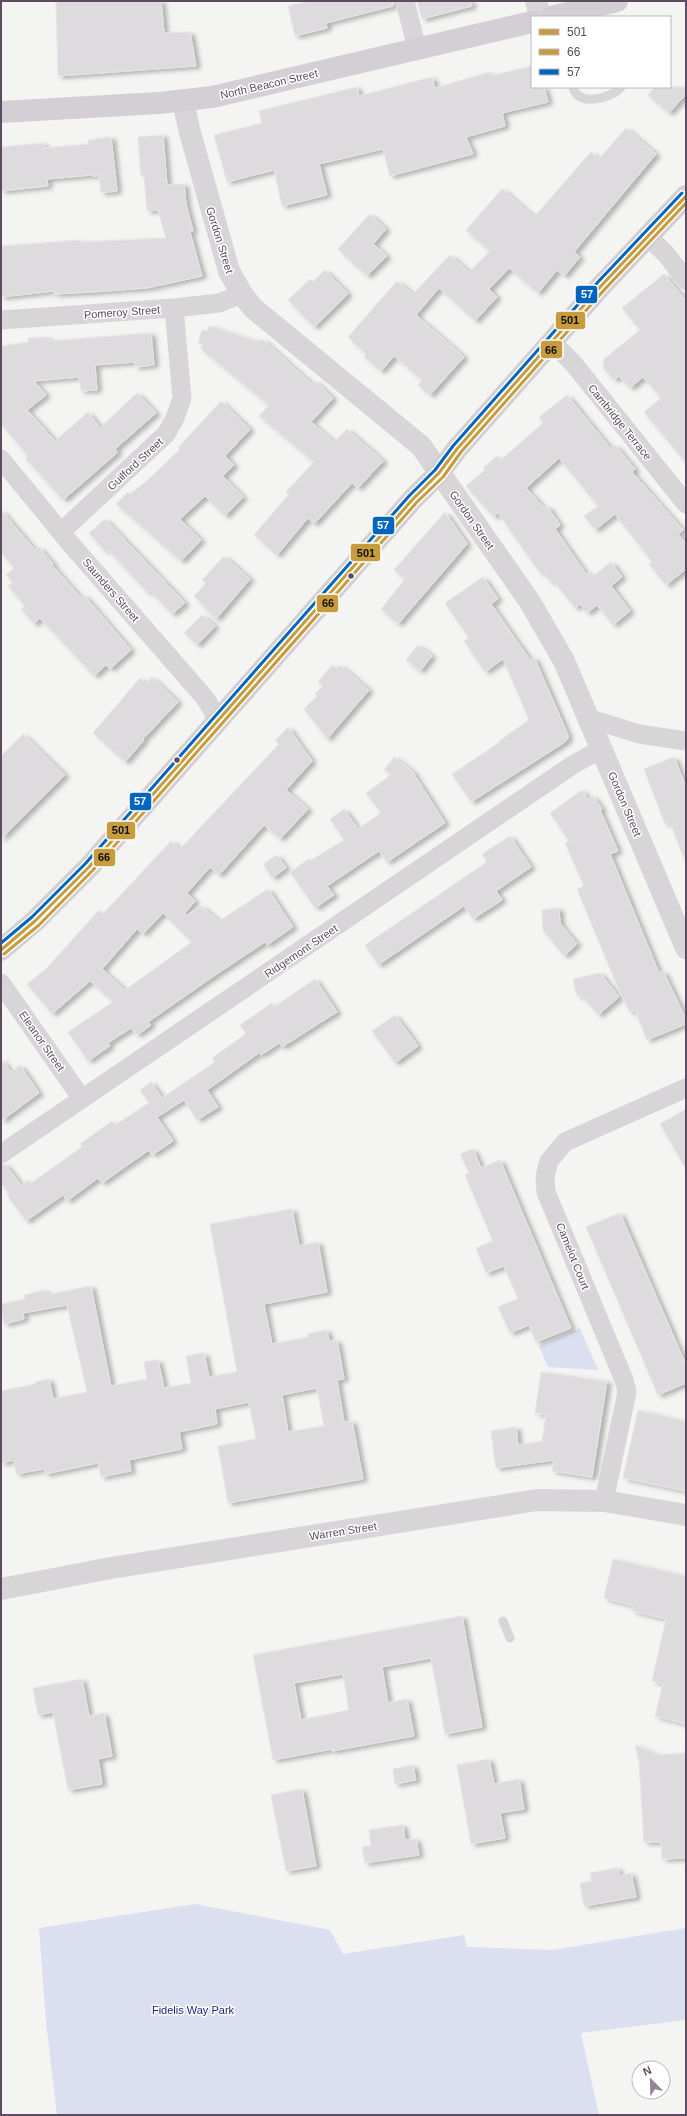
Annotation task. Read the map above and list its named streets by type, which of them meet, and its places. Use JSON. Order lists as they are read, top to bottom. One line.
{"streets":{"main road":["North Beacon Street"],"street":["Gordon Street","Pomeroy Street","Cambridge Terrace","Guilford Street","Saunders Street","Ridgemont Street","Eleanor Street","Camelot Court","Warren Street"]},"crossings":[["North Beacon Street","Gordon Street"],["Gordon Street","Pomeroy Street"],["Gordon Street","Ridgemont Street"],["Pomeroy Street","Guilford Street"],["Guilford Street","Saunders Street"],["Ridgemont Street","Eleanor Street"],["Camelot Court","Warren Street"]],"parks":["Fidelis Way Park"],"lines":["transit line 57","transit line 501","transit line 66"],"legend":["501","66","57"],"north":"top left"}
